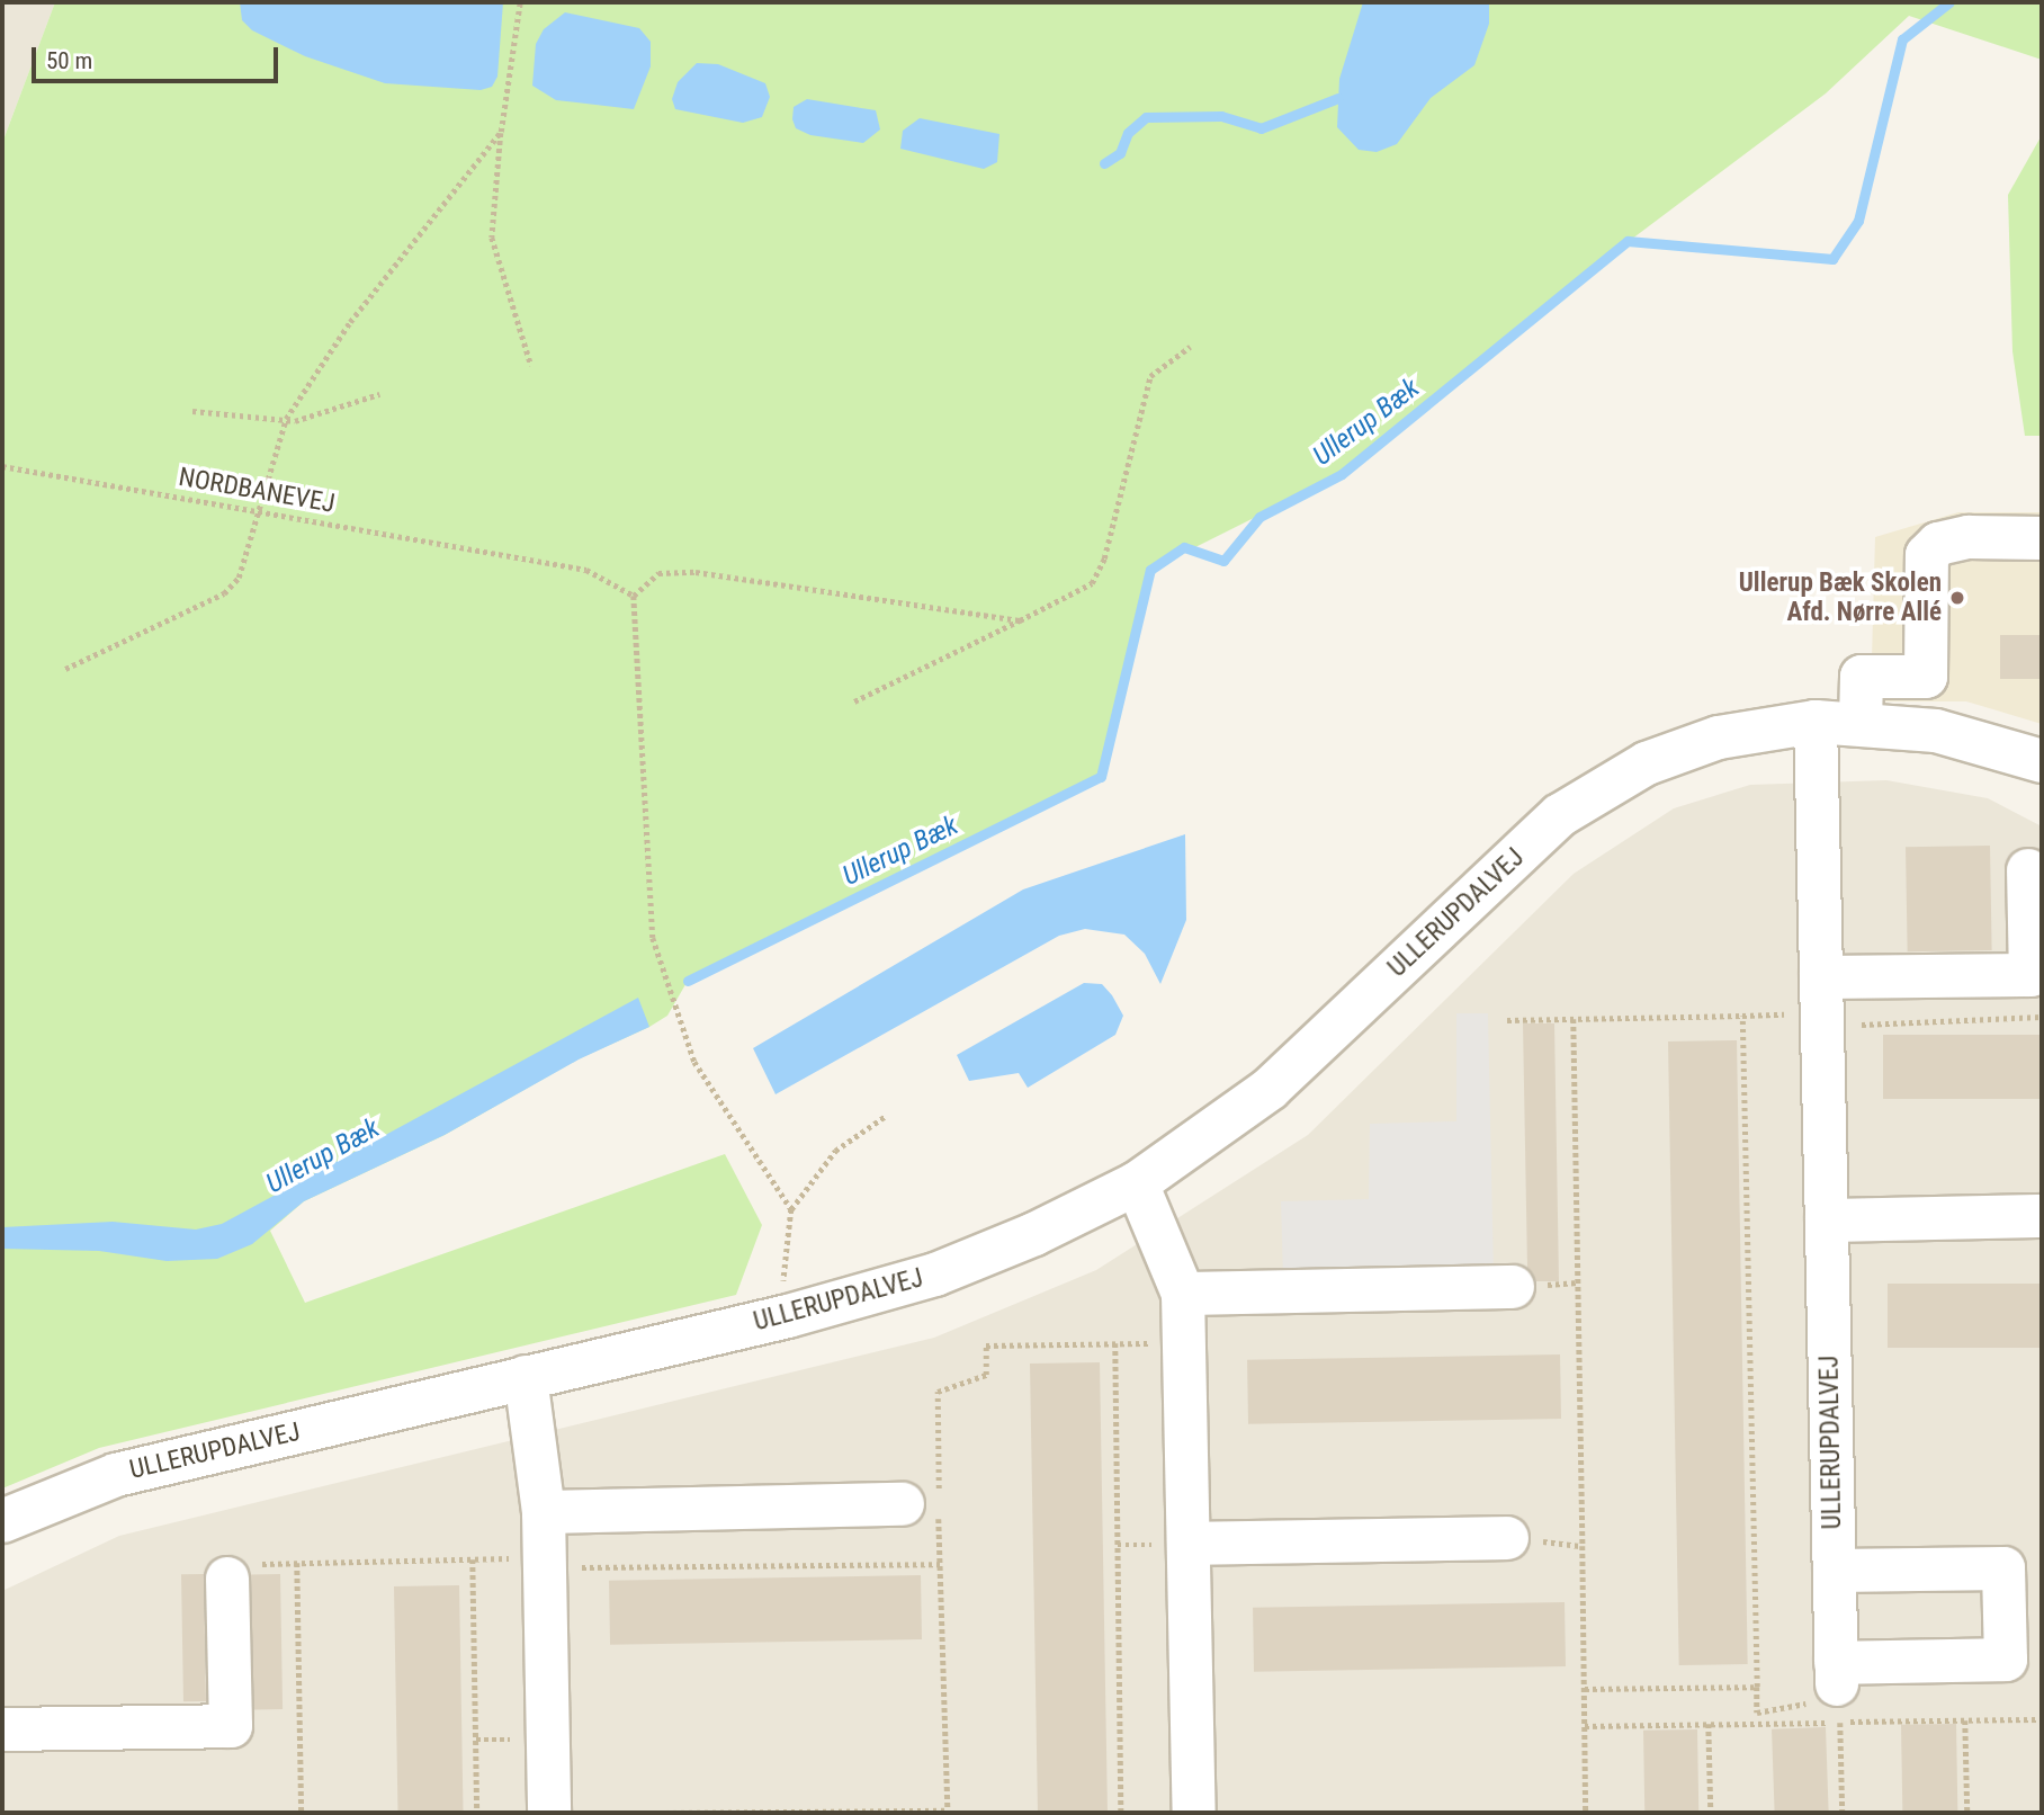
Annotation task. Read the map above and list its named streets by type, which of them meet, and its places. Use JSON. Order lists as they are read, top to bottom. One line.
{"streets":{"street":["ULLERUPDALVEJ"],"path":["NORDBANEVEJ"]},"water":["Ullerup Bæk"],"places":["Ullerup Bæk Skolen Afd. Nørre Allé"],"scale_bar":"50 m"}
